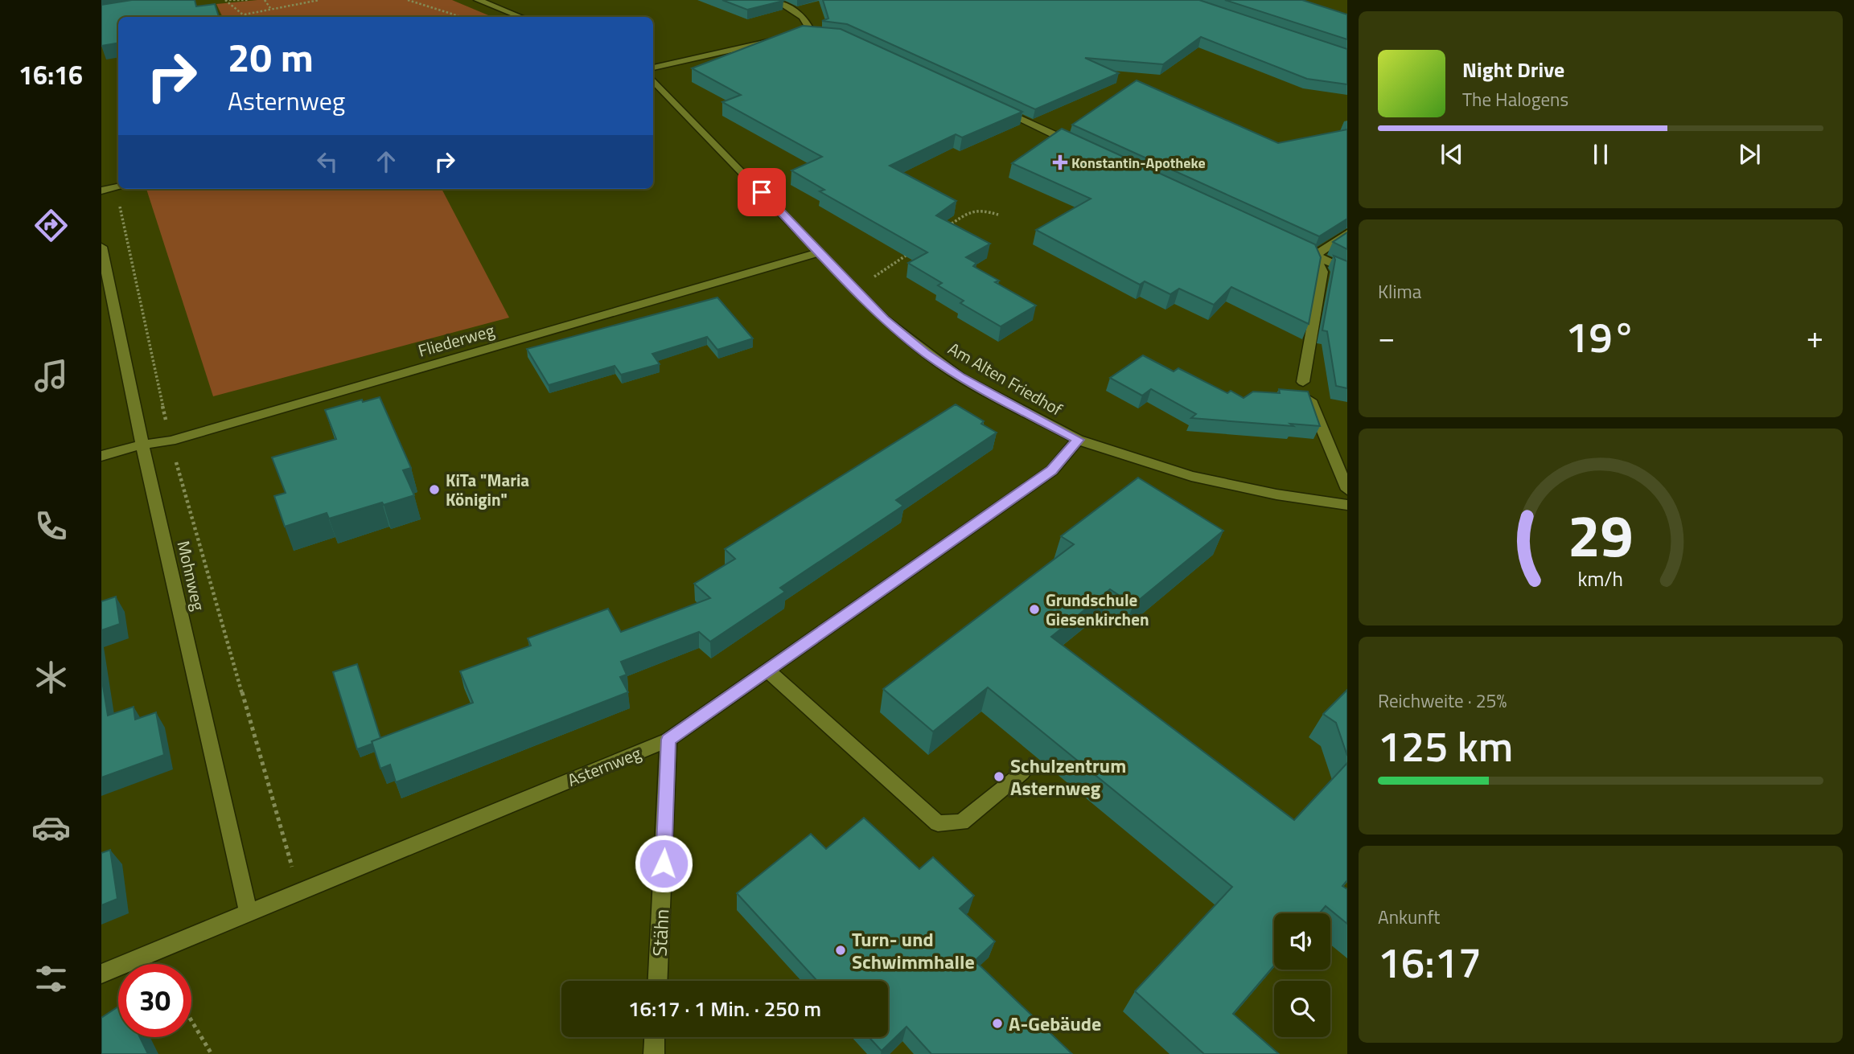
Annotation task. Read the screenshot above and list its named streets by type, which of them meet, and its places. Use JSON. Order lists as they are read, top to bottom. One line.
{"streets":{"street":["Fliederweg","Am Alten Friedhof","Mohnweg","Asternweg","Stähn"]},"crossings":[["Fliederweg","Am Alten Friedhof"],["Fliederweg","Mohnweg"],["Am Alten Friedhof","Asternweg"],["Mohnweg","Asternweg"],["Asternweg","Stähn"]],"places":{"health":["Konstantin-Apotheke"],"other":["KiTa \"Maria Königin\"","Grundschule Giesenkirchen","Schulzentrum Asternweg","Turn- und Schwimmhalle","A-Gebäude"]},"page":{"tabs":"16:16","turn":["20 m","Asternweg"],"song":["Night Drive","The Halogens"],"tile":["Klima",["Reichweite · 25%","125 km"],["Ankunft","16:17"]],"heat":["−","19°","+"],"limit":"30","trip":"16:17 · 1 Min. · 250 m","gauge":["29","km/h"]}}
